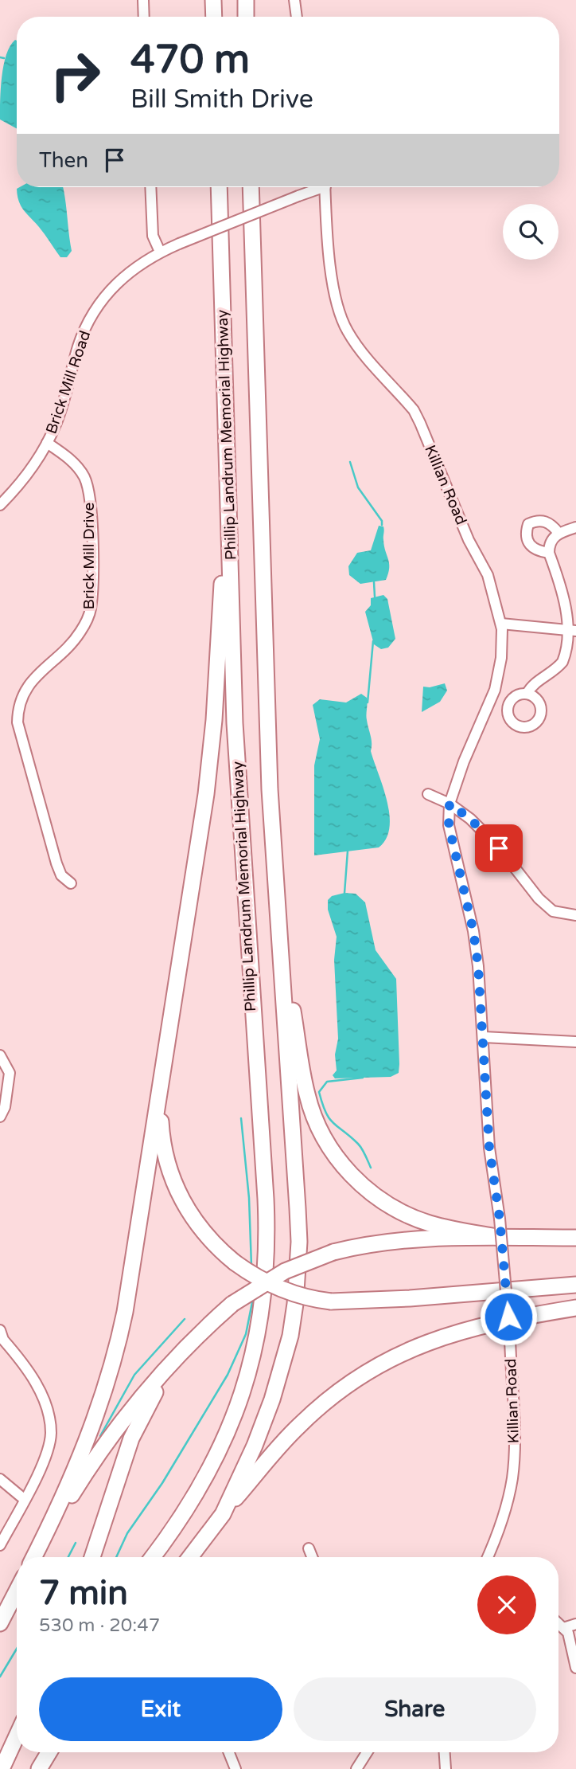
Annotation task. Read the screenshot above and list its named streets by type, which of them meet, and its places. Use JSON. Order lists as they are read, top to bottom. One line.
{"streets":{"highway":["Phillip Landrum Memorial Highway"],"street":["Brick Mill Road","Killian Road","Brick Mill Drive"]},"crossings":[["Brick Mill Road","Brick Mill Drive"]],"page":{"turn":["470 m","Bill Smith Drive"],"then":"Then","heading":["7 min","530 m · 20:47"],"buttons":["Exit","Share"]}}
